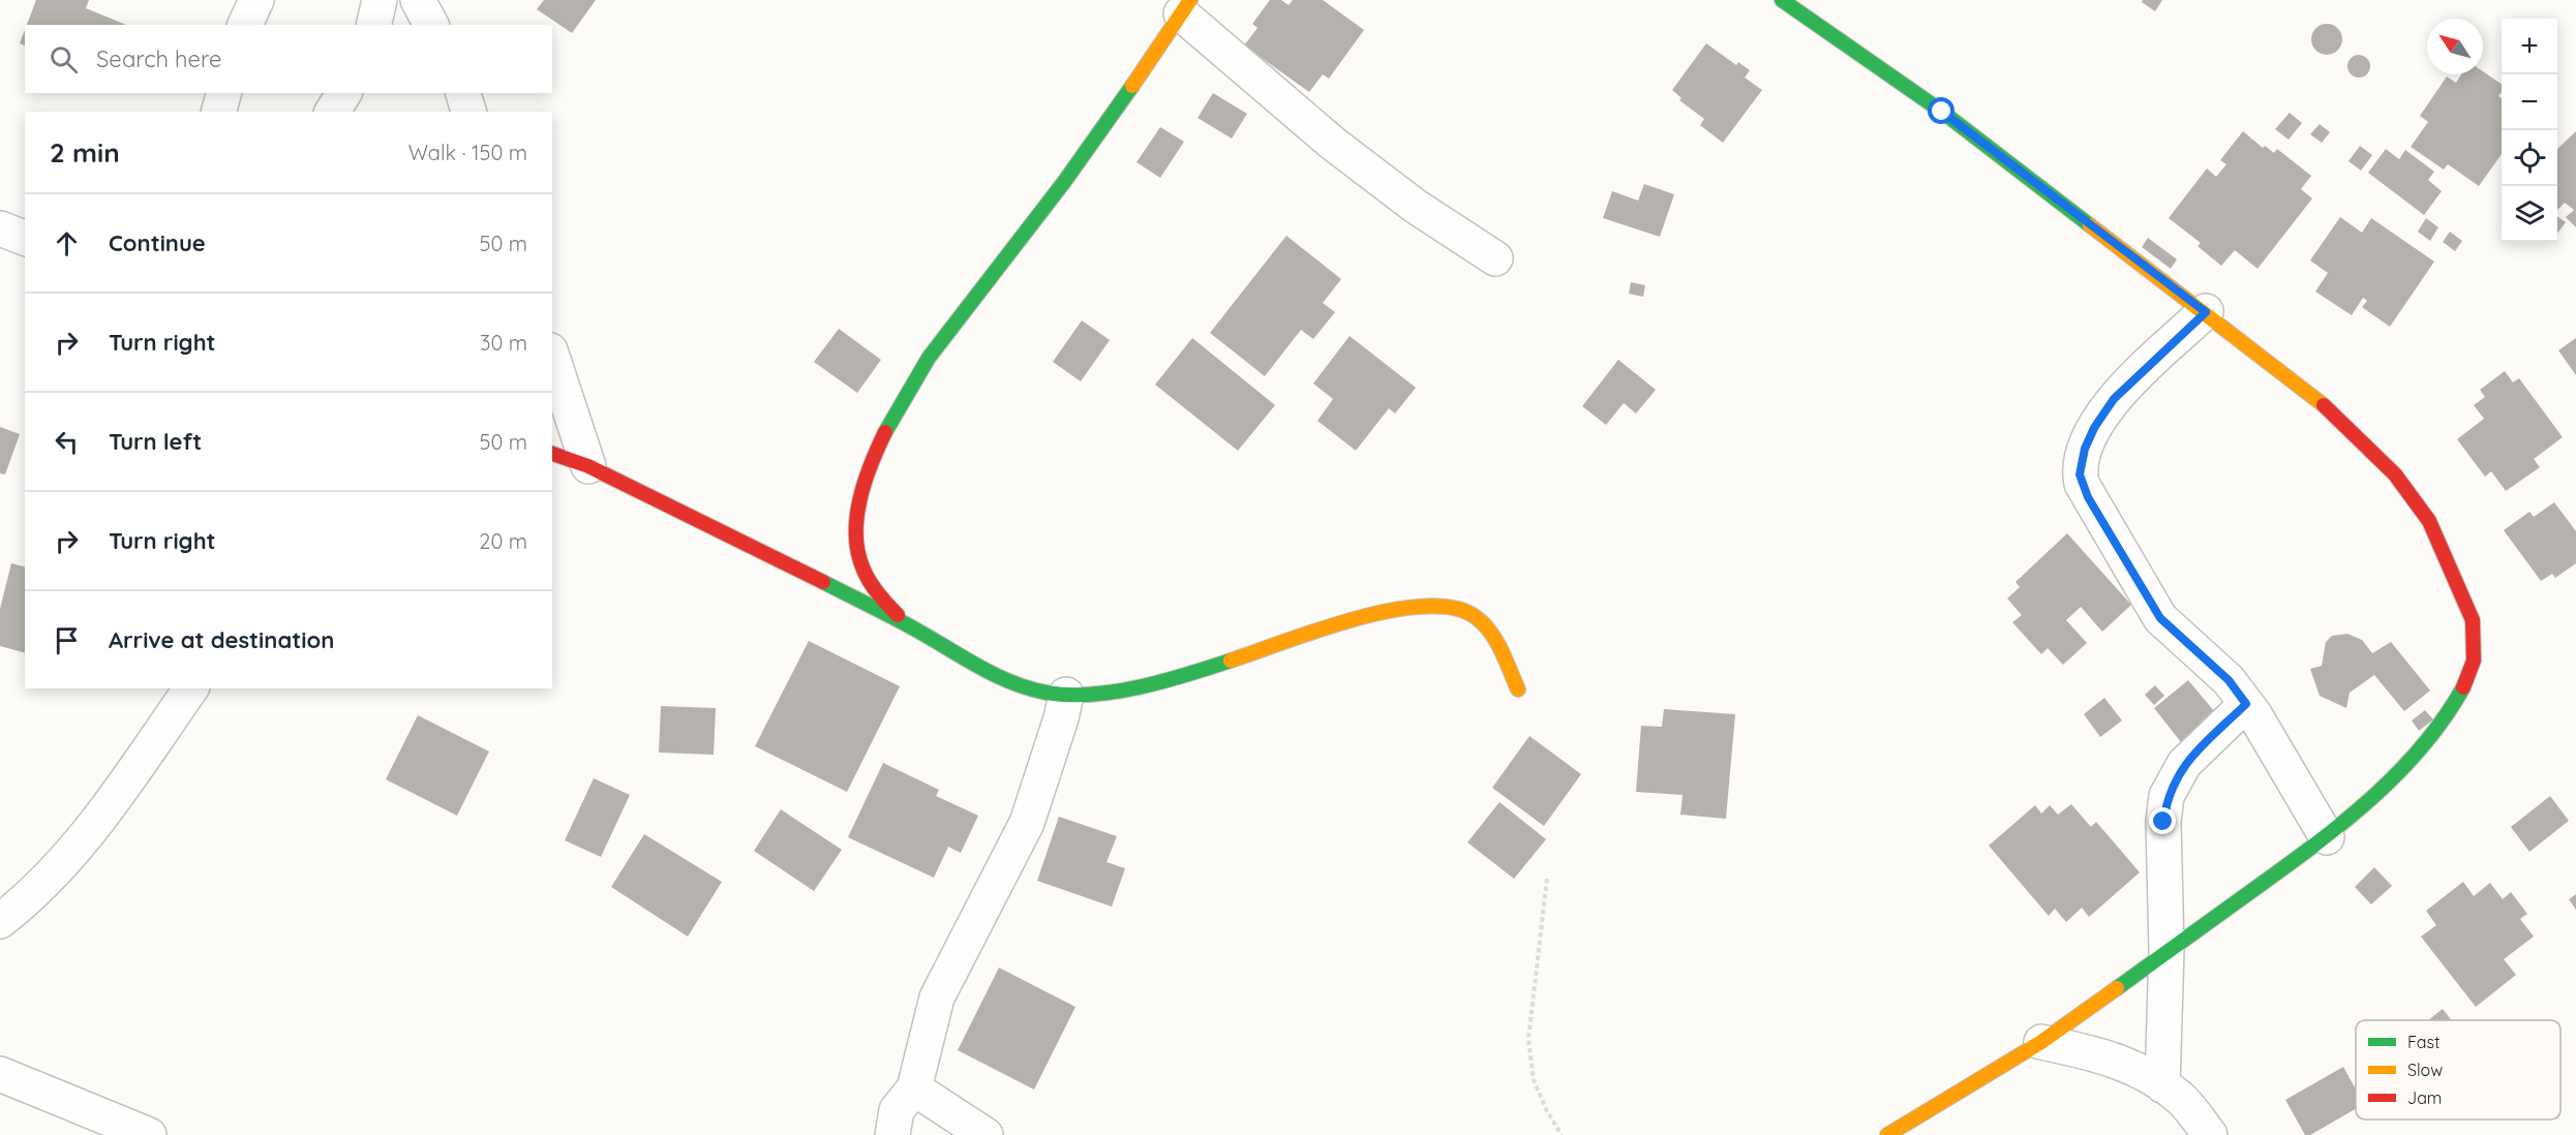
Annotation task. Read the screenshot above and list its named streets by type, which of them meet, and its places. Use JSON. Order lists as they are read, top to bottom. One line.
{"legend":["Fast","Slow","Jam"],"north":"top left","page":{"map_buttons":["+","−"],"search":"Search here","heading":["2 min","Walk · 150 m"],"list":[["Continue","50 m"],["Turn right","30 m"],["Turn left","50 m"],["Turn right","20 m"],"Arrive at destination"]}}
